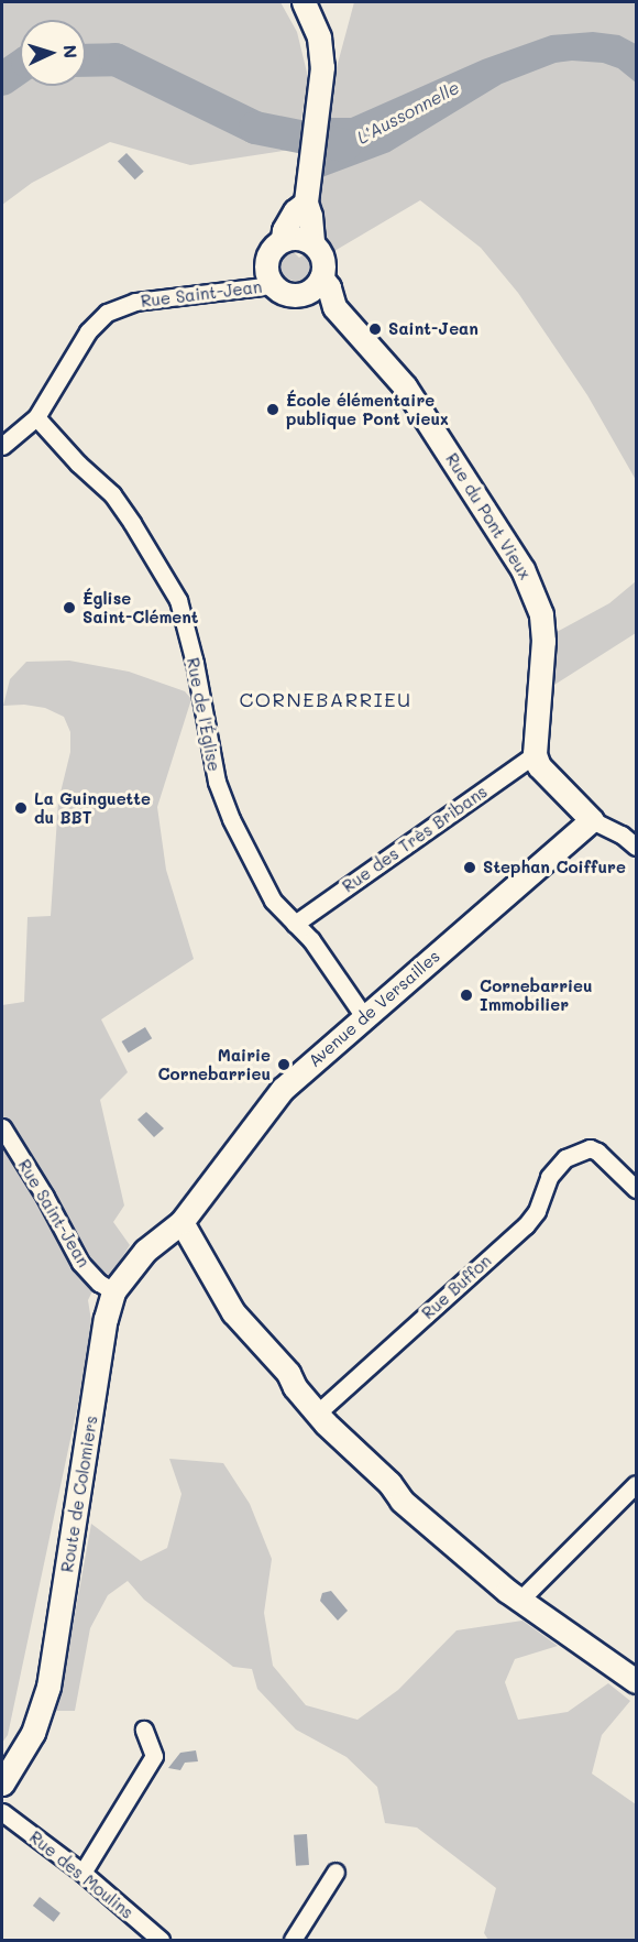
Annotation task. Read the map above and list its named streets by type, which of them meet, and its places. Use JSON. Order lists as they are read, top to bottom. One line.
{"streets":{"street":["Rue Saint-Jean","Rue du Pont Vieux","Rue de l'Église","Rue des Très Bribans","Avenue de Versailles","Rue Buffon","Route de Colomiers","Rue des Moulins"]},"crossings":[["Rue Saint-Jean","Rue du Pont Vieux"],["Rue Saint-Jean","Rue de l'Église"],["Rue Saint-Jean","Route de Colomiers"],["Rue du Pont Vieux","Rue des Très Bribans"],["Rue de l'Église","Rue des Très Bribans"],["Rue de l'Église","Avenue de Versailles"],["Avenue de Versailles","Route de Colomiers"]],"districts":["CORNEBARRIEU"],"water":["L'Aussonnelle"],"places":["Saint-Jean","École élémentaire publique Pont vieux","Église Saint-Clément","La Guinguette du BBT","Stephan Coiffure","Cornebarrieu Immobilier","Mairie Cornebarrieu"],"north":"right"}
